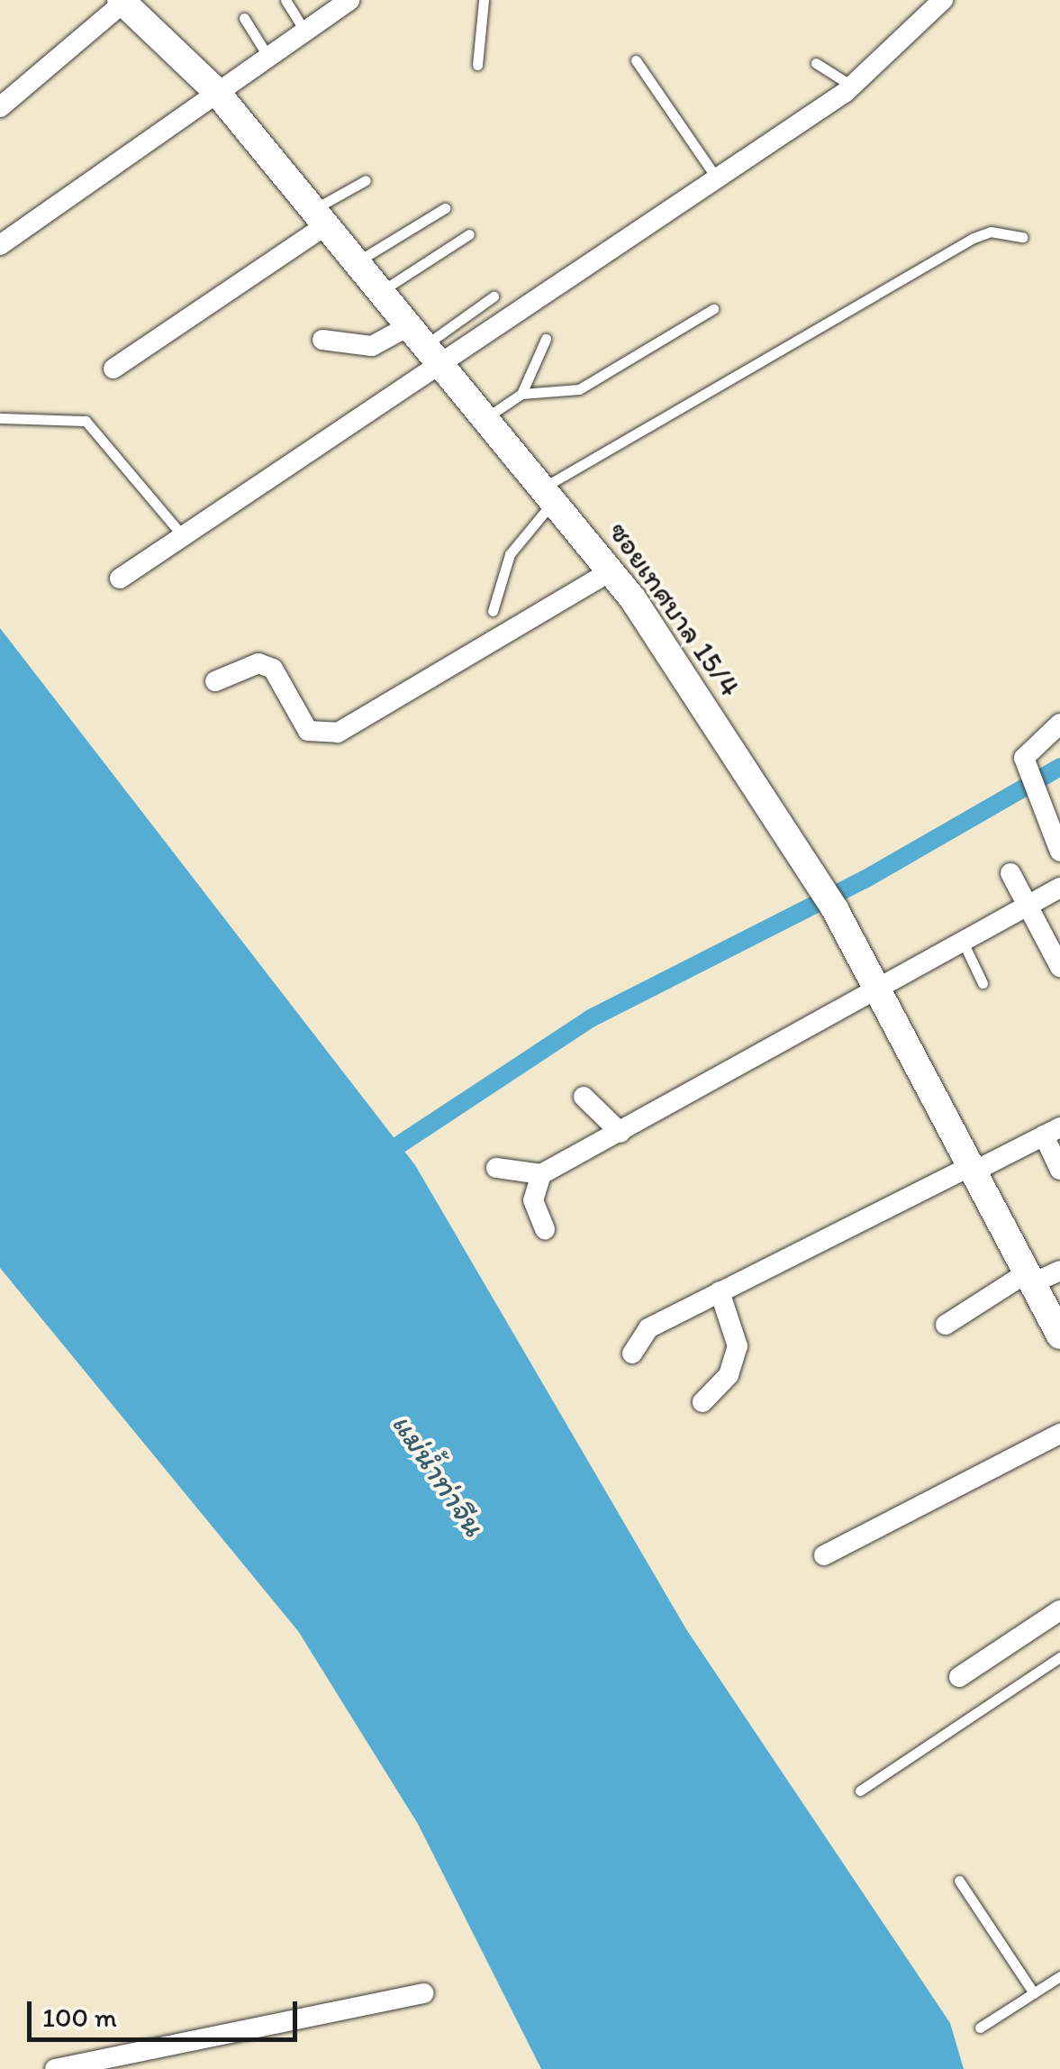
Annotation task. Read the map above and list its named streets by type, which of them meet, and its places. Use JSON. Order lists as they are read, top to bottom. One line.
{"streets":{"street":["ซอยเทศบาล 15/4"]},"water":["แม่น้ำท่าจีน"],"scale_bar":"100 m"}
